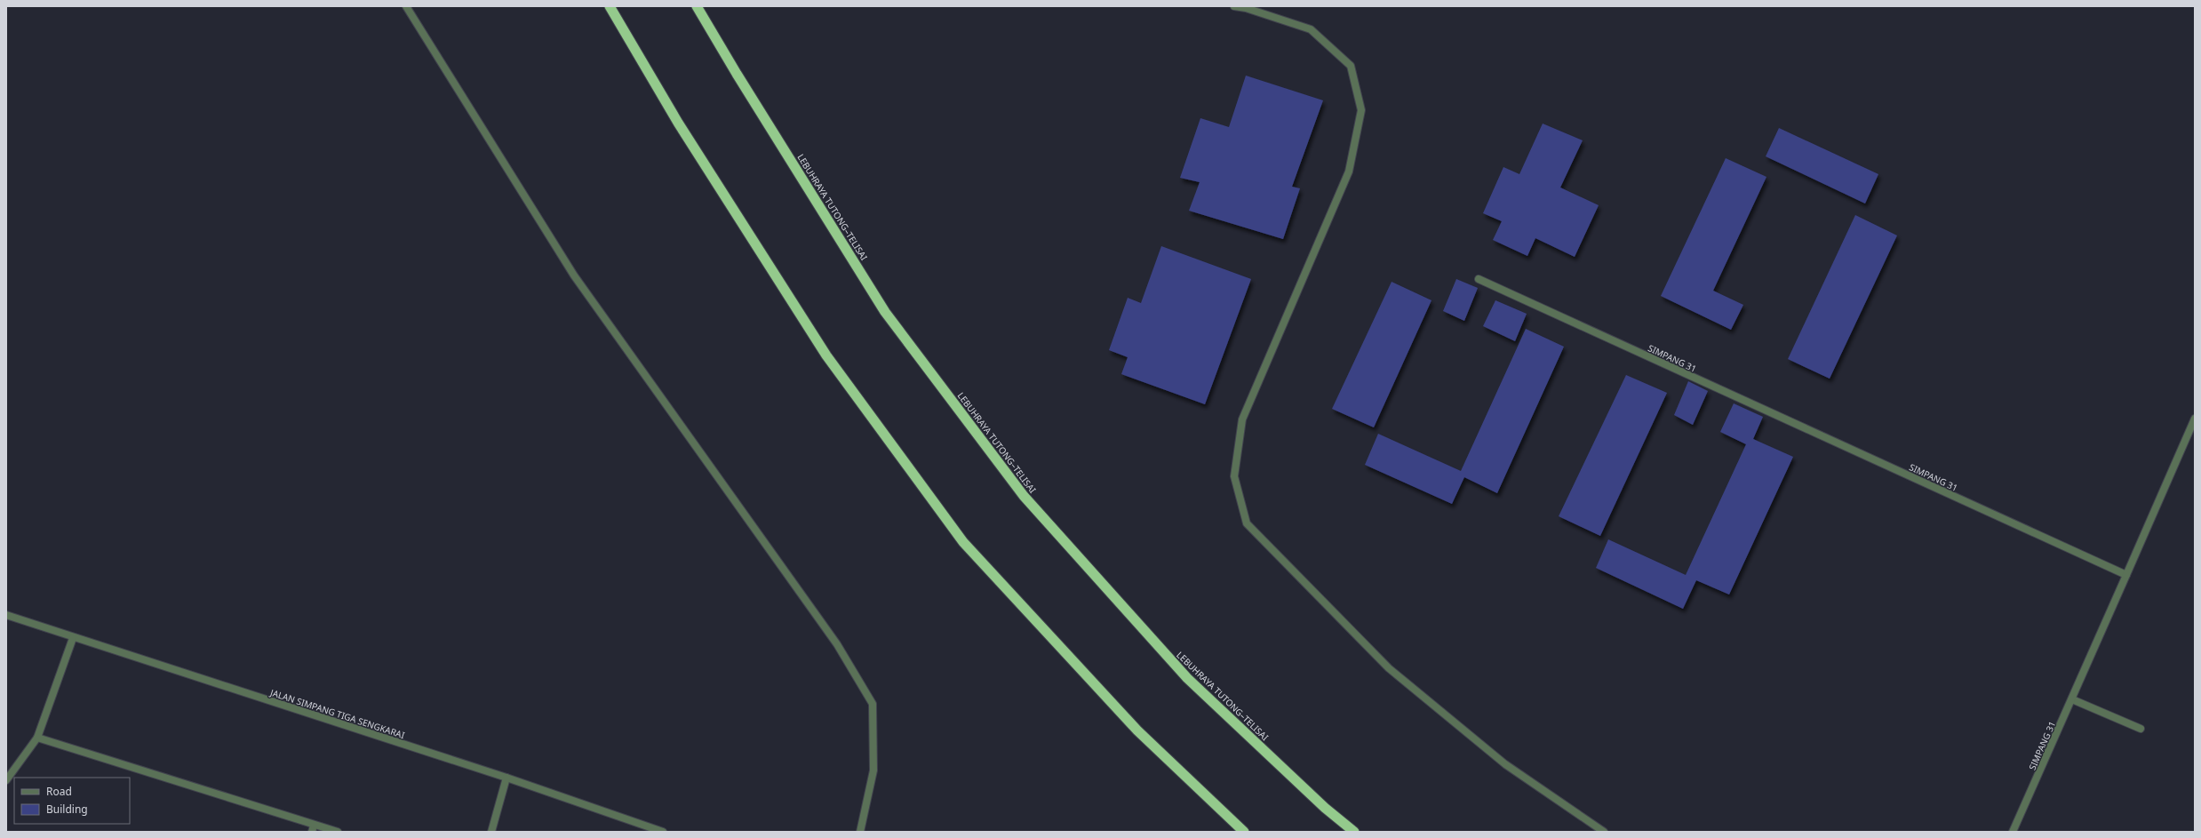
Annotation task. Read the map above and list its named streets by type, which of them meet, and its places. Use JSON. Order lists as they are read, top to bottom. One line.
{"streets":{"highway":["LEBUHRAYA TUTONG–TELISAI"],"street":["SIMPANG 31","JALAN SIMPANG TIGA SENGKARAI"]},"legend":["Road","Building"]}
